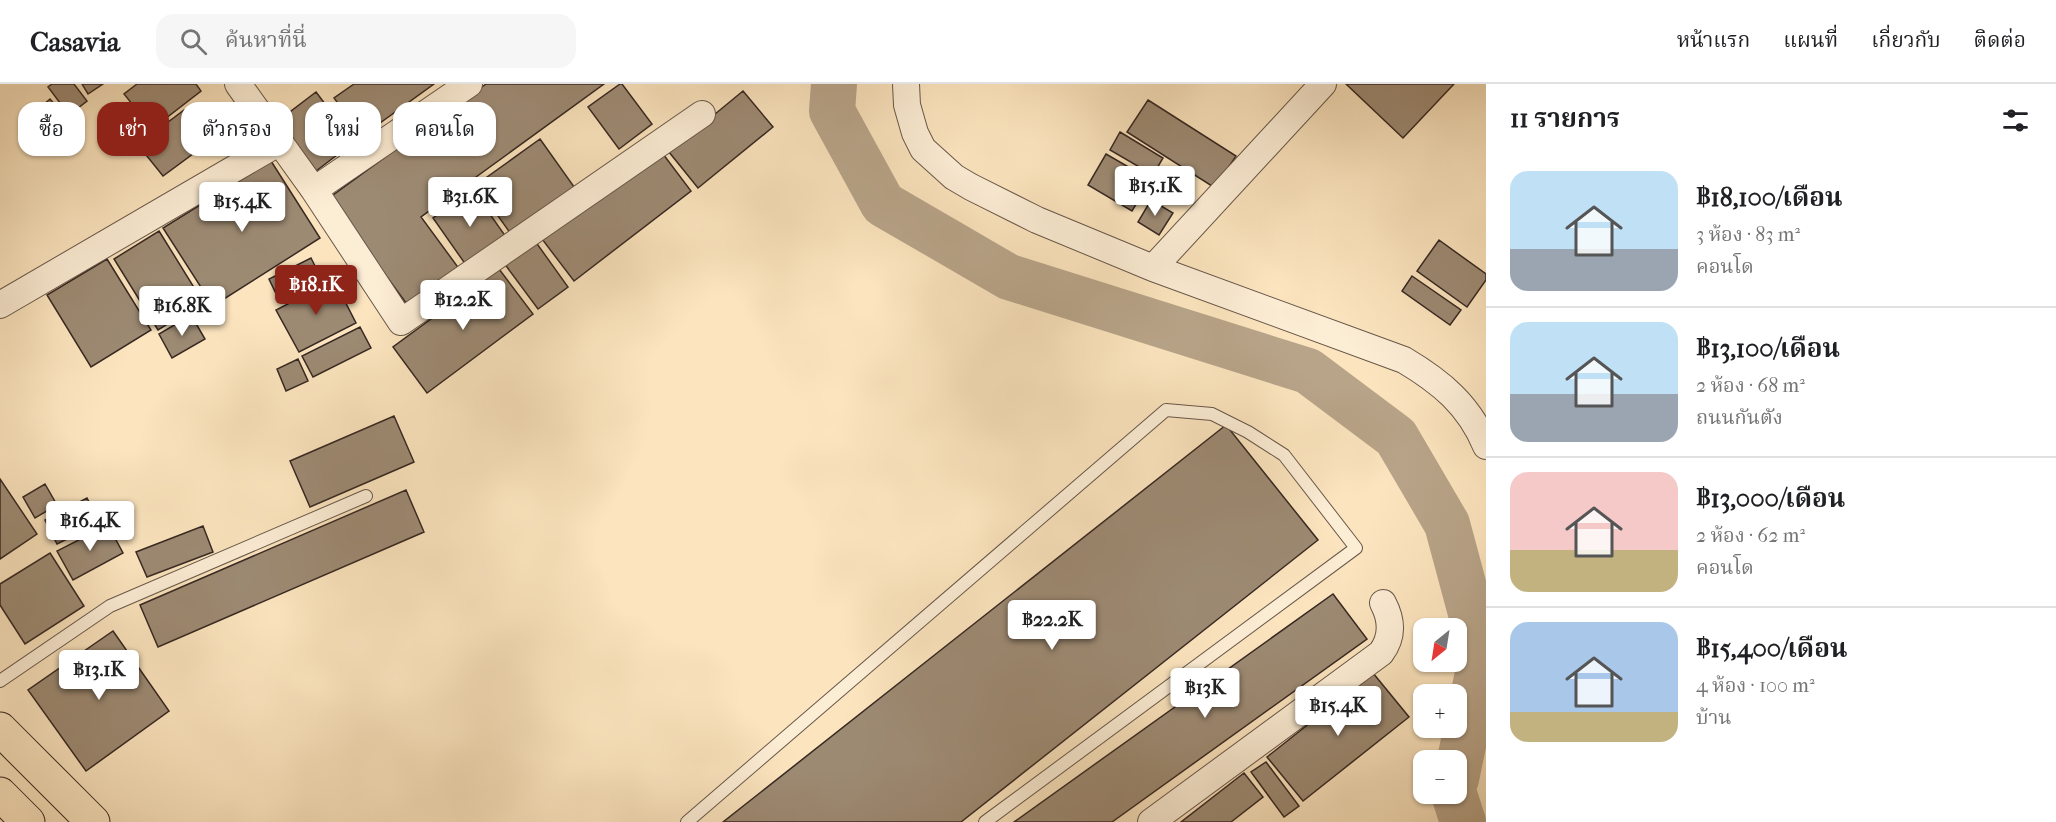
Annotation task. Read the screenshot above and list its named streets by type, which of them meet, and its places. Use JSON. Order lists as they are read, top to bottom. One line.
{"north":"bottom left","page":{"header":"Casavia","search":"ค้นหาที่นี่","nav":["หน้าแรก","แผนที่","เกี่ยวกับ","ติดต่อ"],"heading":"11 รายการ","chip":["ซื้อ","เช่า","ตัวกรอง","ใหม่","คอนโด"],"list":[{"name":"฿18,100/เดือน","note":"3 ห้อง · 83 m² · คอนโด"},{"name":"฿13,100/เดือน","note":"2 ห้อง · 68 m² · ถนนกันตัง"},{"name":"฿13,000/เดือน","note":"2 ห้อง · 62 m² · คอนโด"},{"name":"฿15,400/เดือน","note":"4 ห้อง · 100 m² · บ้าน"}],"price":["฿15.1K","฿31.6K","฿15.4K","฿18.1K","฿12.2K","฿16.8K","฿16.4K","฿22.2K","฿13.1K","฿13K","฿15.4K"],"map_buttons":["+","−"]}}
